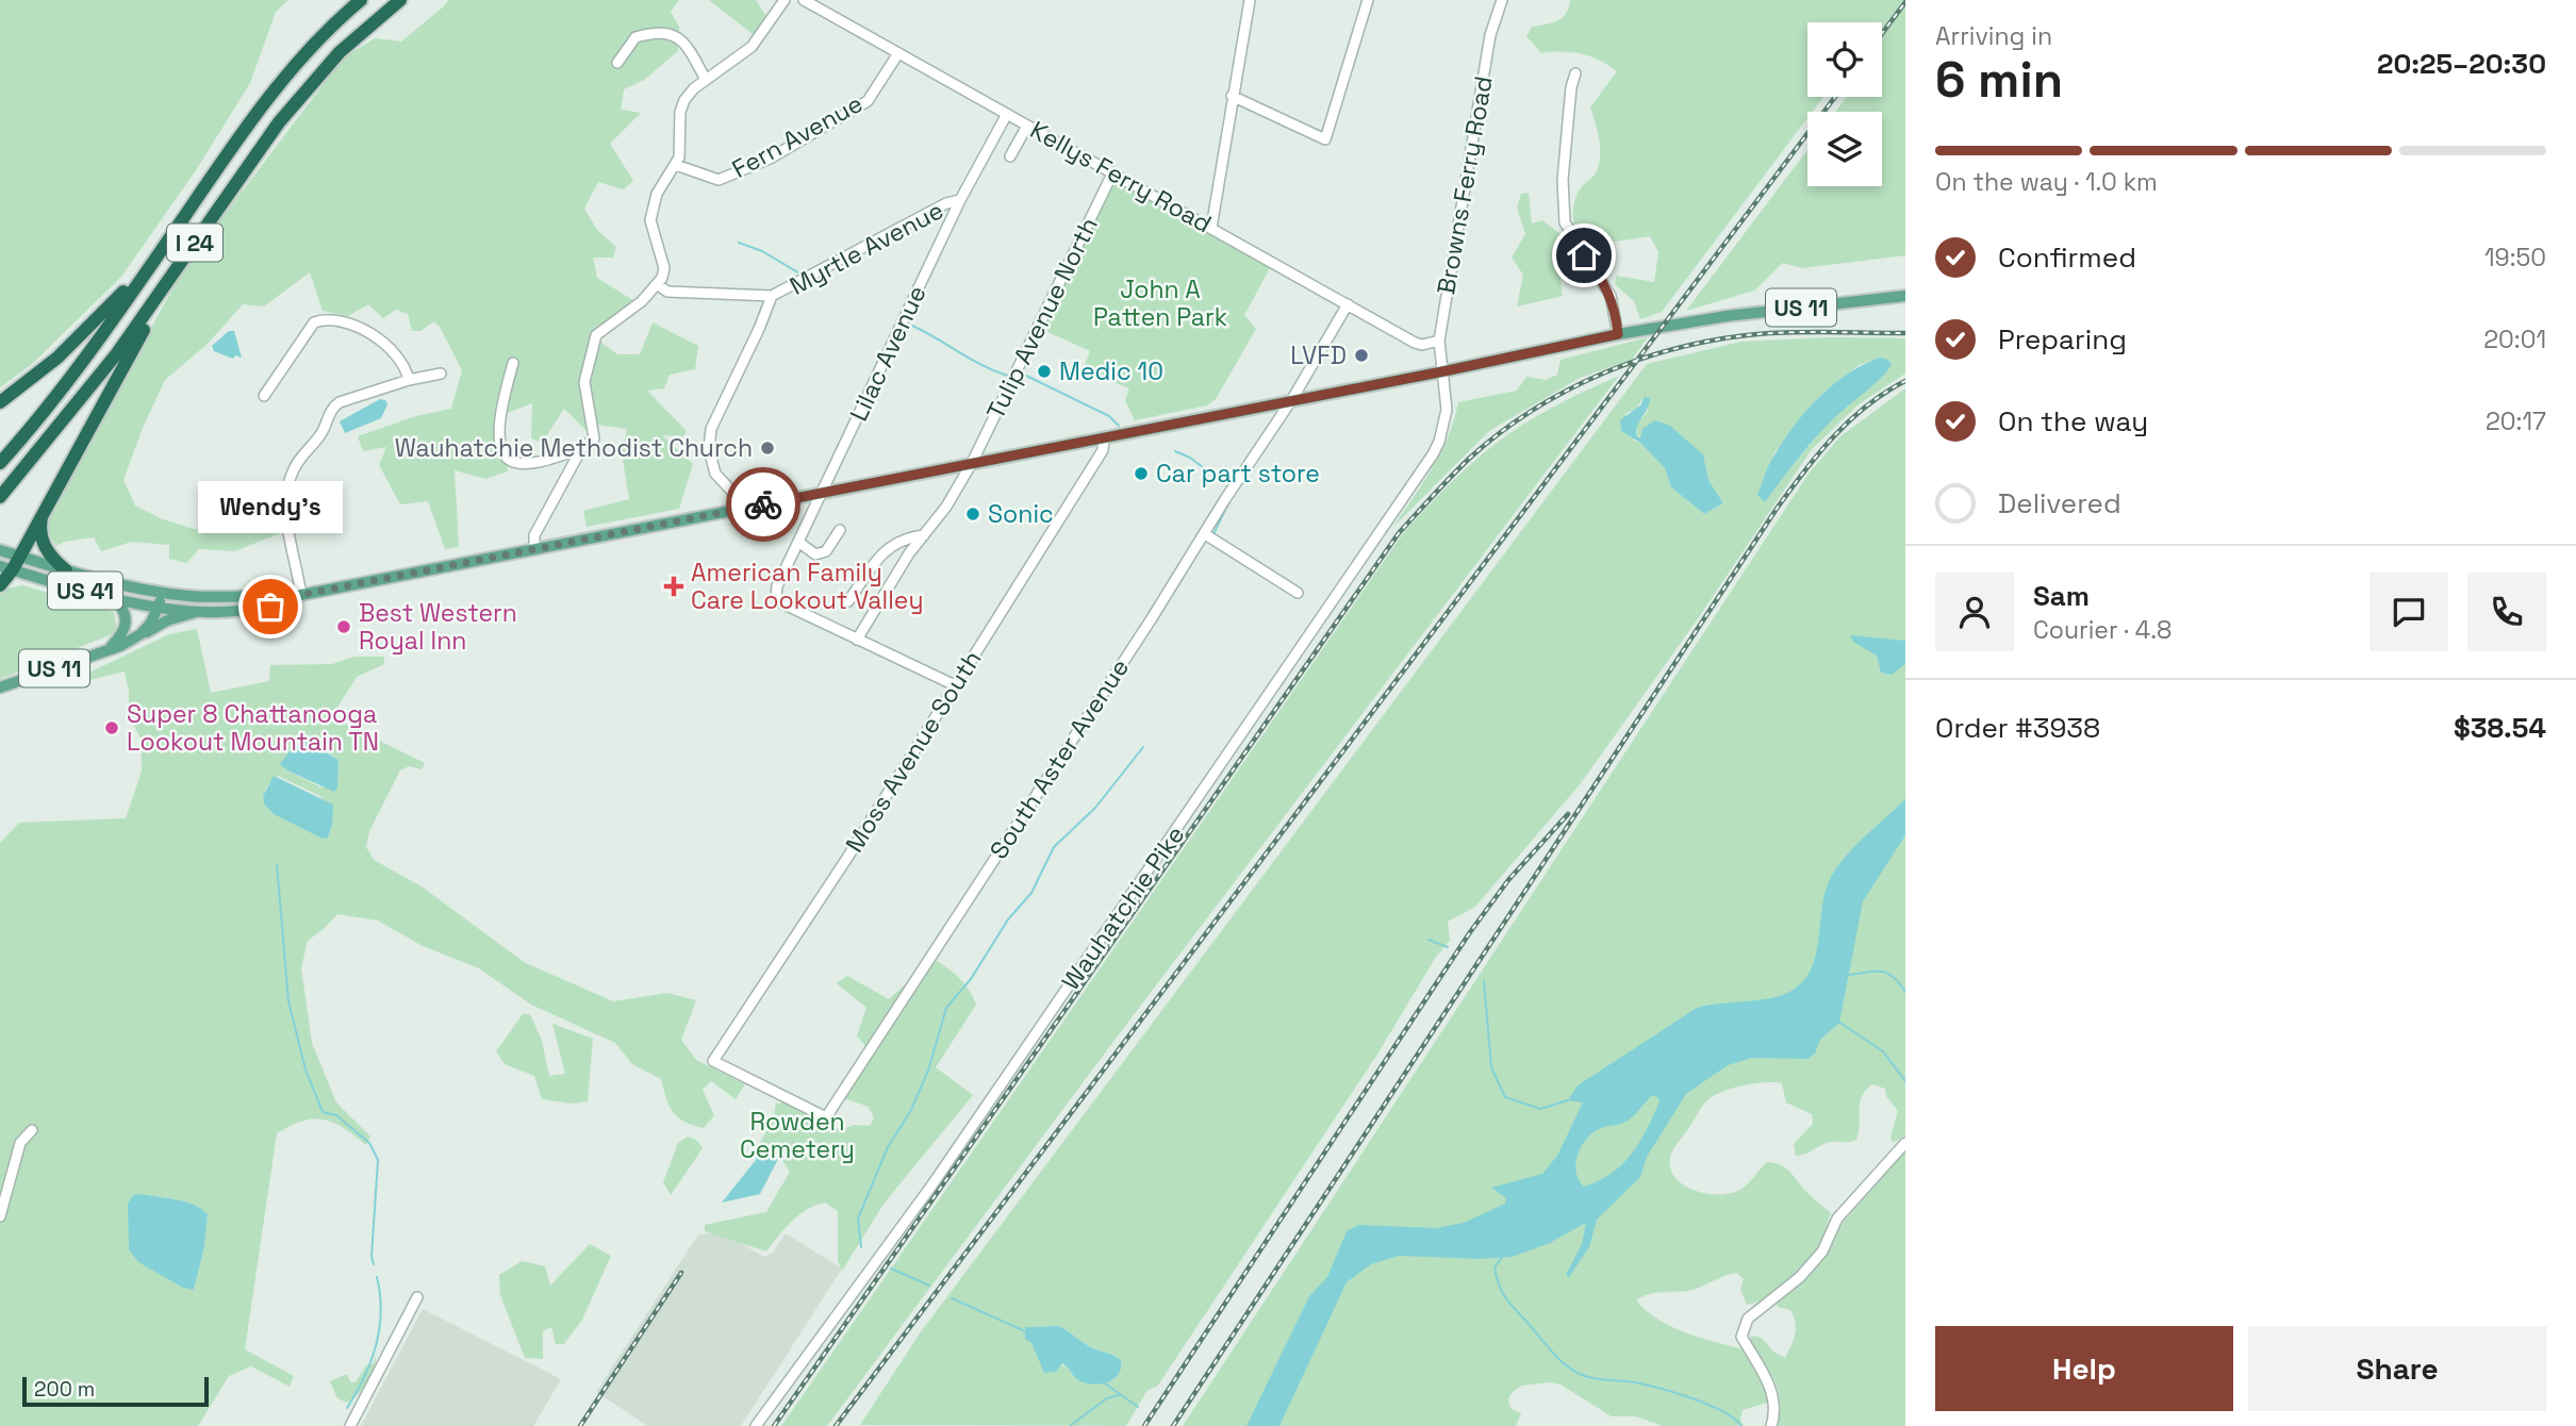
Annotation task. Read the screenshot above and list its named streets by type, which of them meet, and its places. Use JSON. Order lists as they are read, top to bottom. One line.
{"streets":{"highway":["I 24"],"main road":["US 11","US 41"],"street":["Fern Avenue","Kellys Ferry Road","Browns Ferry Road","Myrtle Avenue","Tulip Avenue North","Lilac Avenue","Moss Avenue South","South Aster Avenue","Wauhatchie Pike"]},"crossings":[["Fern Avenue","Kellys Ferry Road"],["Kellys Ferry Road","Browns Ferry Road"],["Kellys Ferry Road","Tulip Avenue North"],["Kellys Ferry Road","Lilac Avenue"],["Kellys Ferry Road","South Aster Avenue"],["Browns Ferry Road","US 11"],["Browns Ferry Road","Wauhatchie Pike"],["Myrtle Avenue","US 11"],["Myrtle Avenue","Lilac Avenue"],["US 11","Tulip Avenue North"],["US 11","Lilac Avenue"],["US 11","US 41"],["US 11","Moss Avenue South"],["US 11","South Aster Avenue"],["US 11","Wauhatchie Pike"],["Tulip Avenue North","Lilac Avenue"],["Moss Avenue South","South Aster Avenue"]],"parks":["John A Patten Park","Rowden Cemetery"],"places":{"other":["LVFD","Medic 10","Wauhatchie Methodist Church","Car part store","Sonic","Wendy's","Best Western Royal Inn","Super 8 Chattanooga Lookout Mountain TN"],"health":["American Family Care Lookout Valley"]},"scale_bar":"200 m","page":{"heading":["6 min","Arriving in","20:25–20:30"],"panel":["Sam","Courier · 4.8","Order #3938","$38.54"],"bar":"On the way · 1.0 km","list":[["Confirmed","19:50"],["Preparing","20:01"],["On the way","20:17"],"Delivered"],"bubble":"Wendy's","buttons":["Help","Share"],"scale":"200 m"}}
